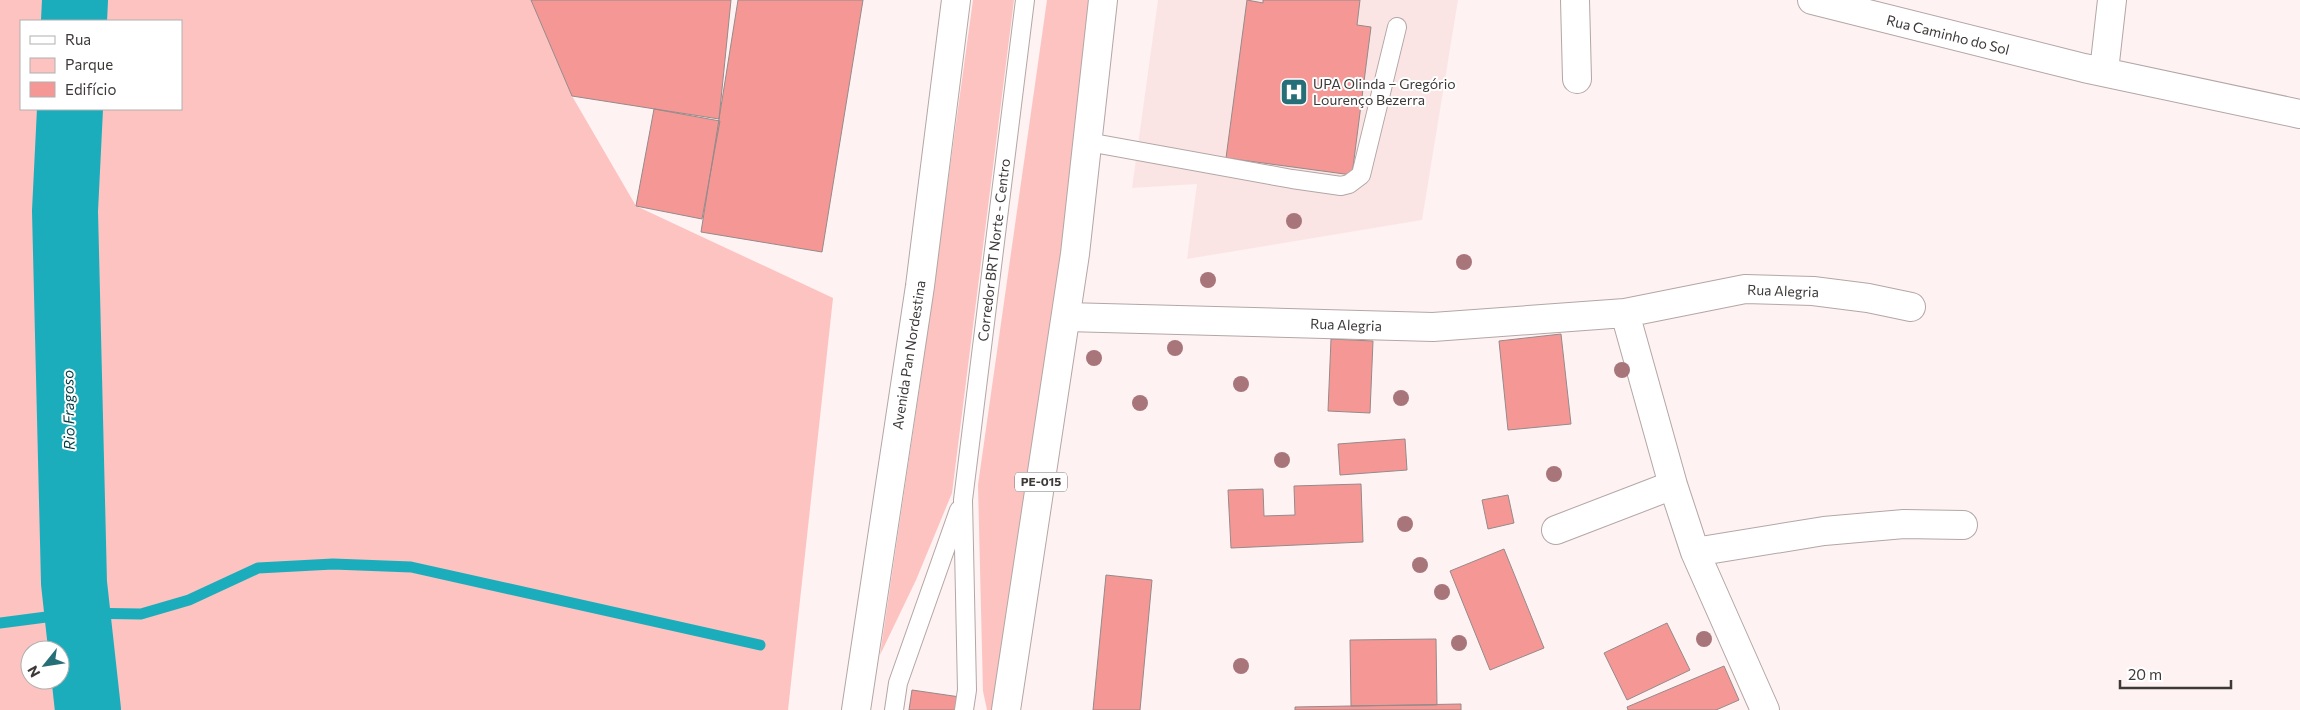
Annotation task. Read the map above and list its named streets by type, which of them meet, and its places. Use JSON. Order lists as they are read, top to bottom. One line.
{"streets":{"main road":["Rua Caminho do Sol","Rua Alegria","Avenida Pan Nordestina","PE-015"],"lane":["Corredor BRT Norte - Centro"]},"crossings":[["Rua Alegria","PE-015"]],"water":["Rio Fragoso"],"places":{"hospital":["UPA Olinda – Gregório Lourenço Bezerra"]},"legend":["Rua","Parque","Edifício"],"scale_bar":"20 m","north":"bottom left"}
